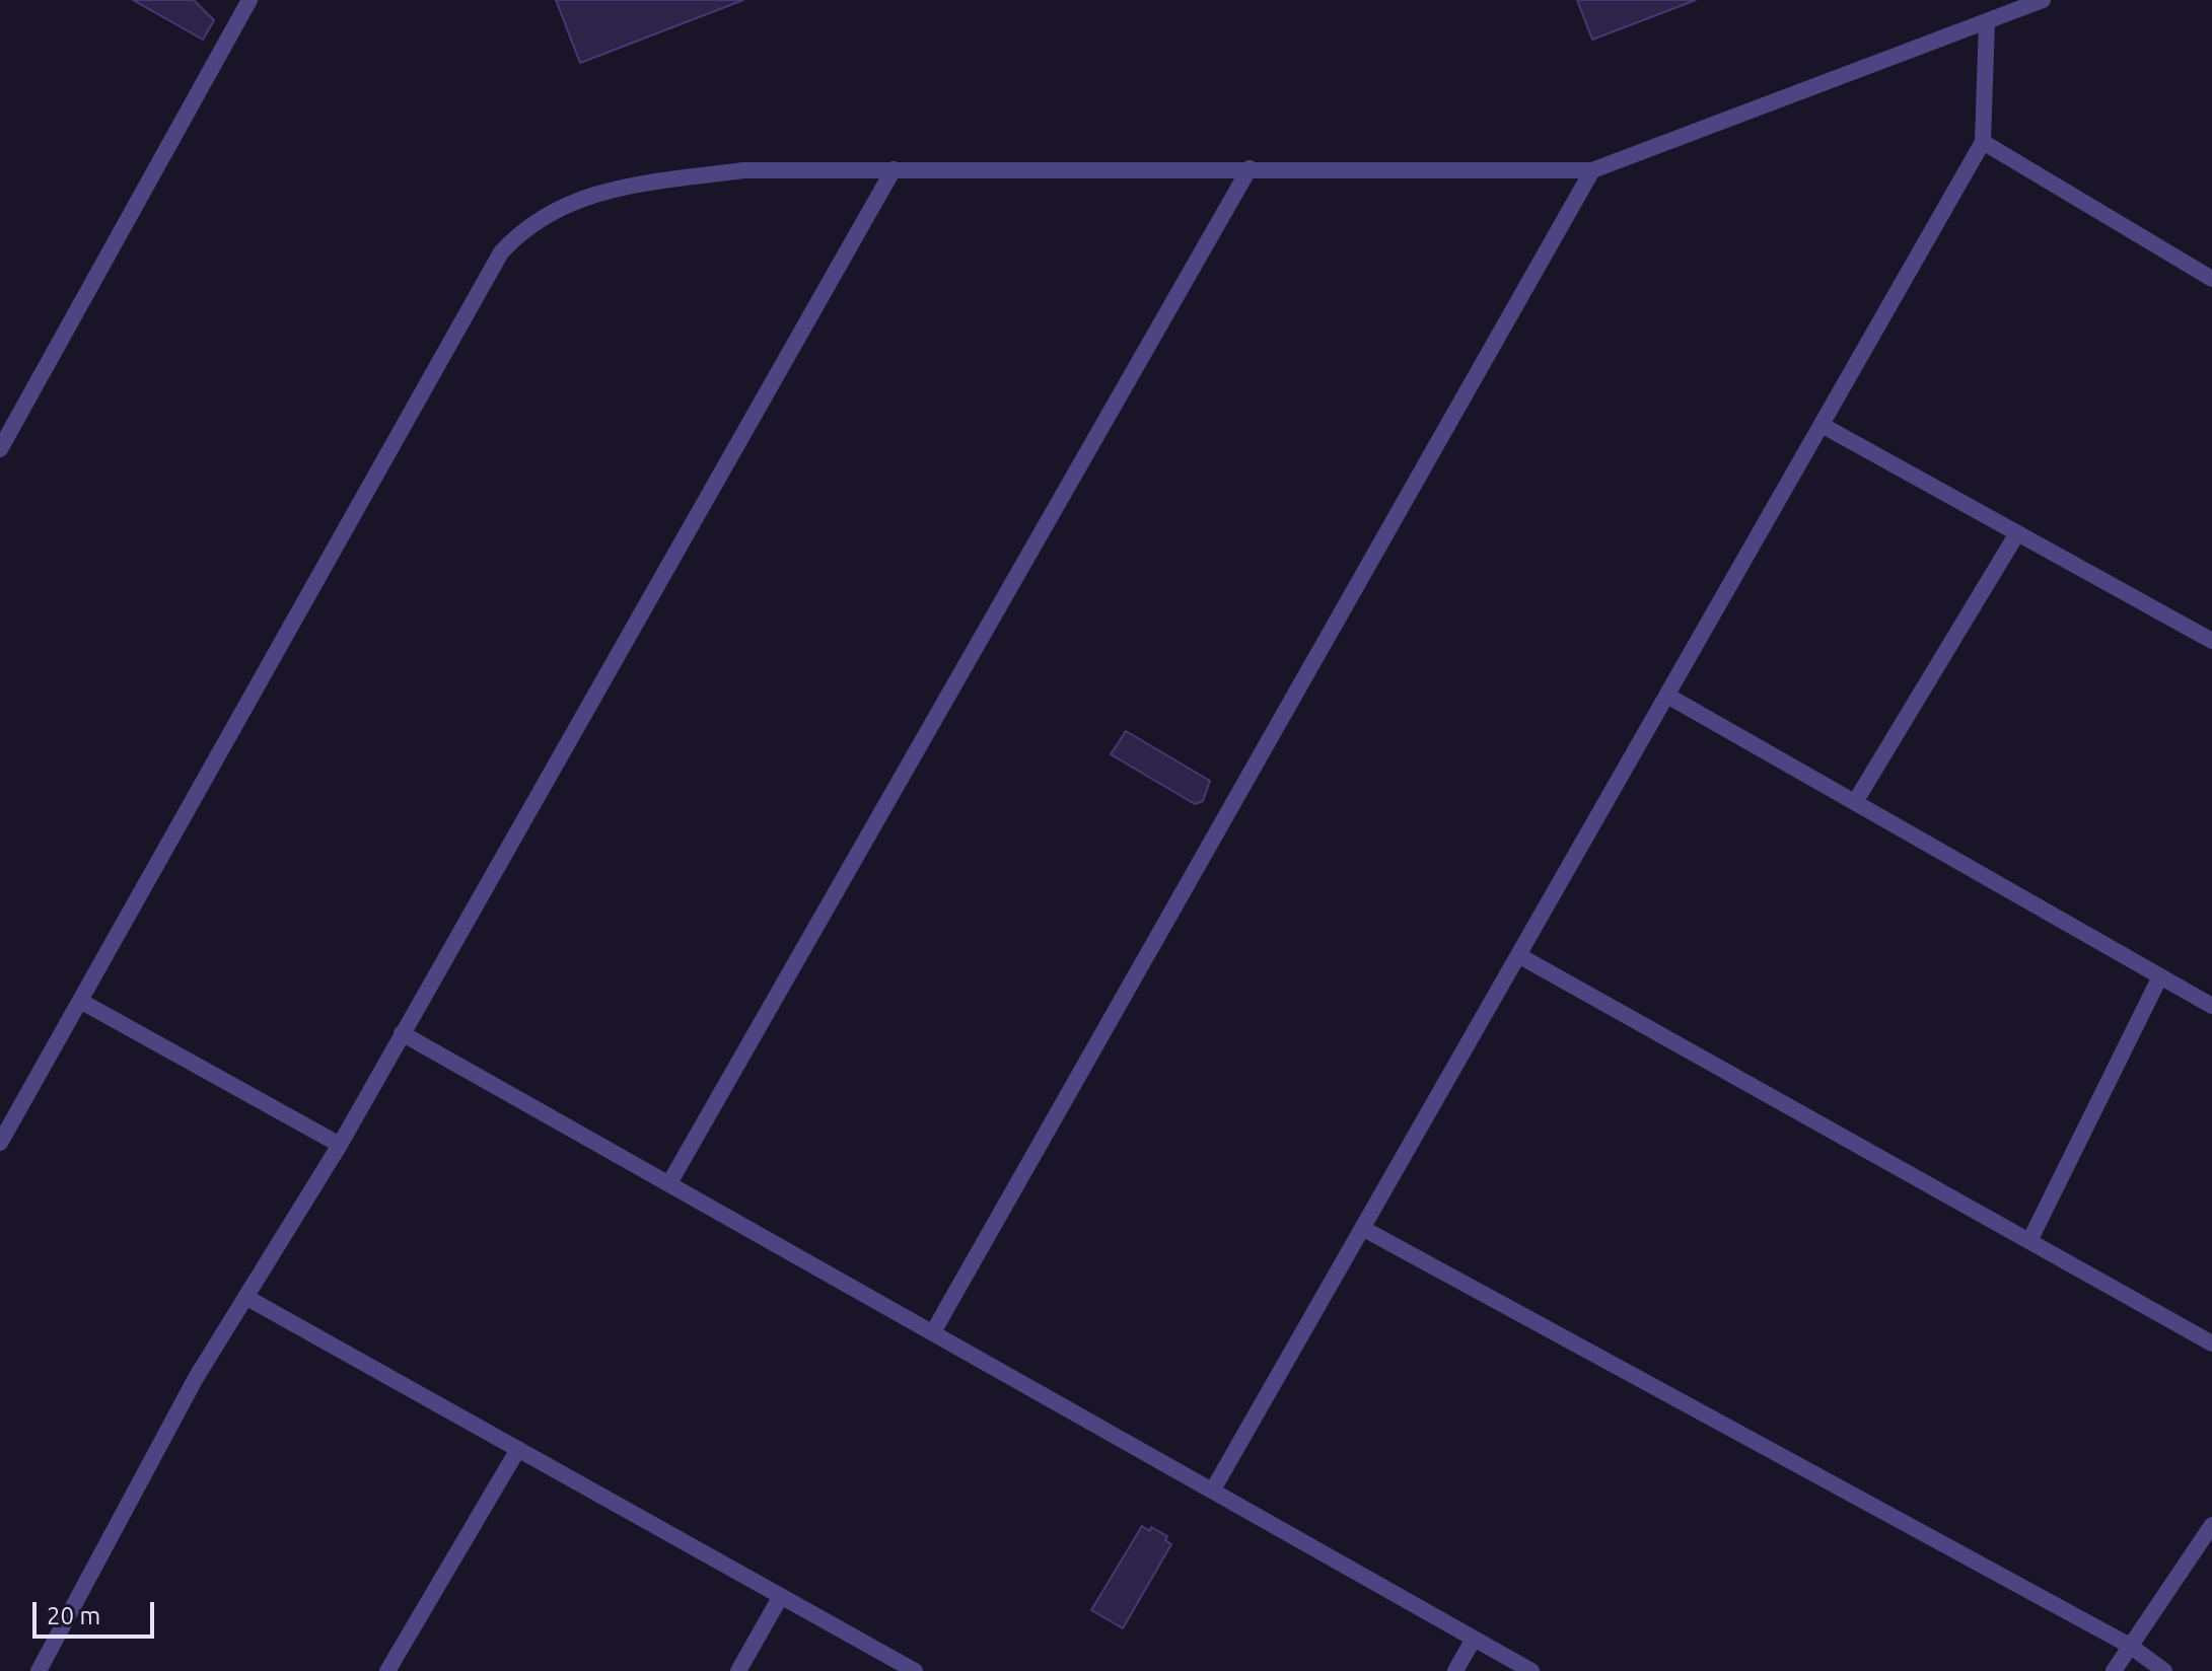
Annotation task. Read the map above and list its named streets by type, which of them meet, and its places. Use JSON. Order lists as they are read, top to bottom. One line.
{"scale_bar":"20 m"}
